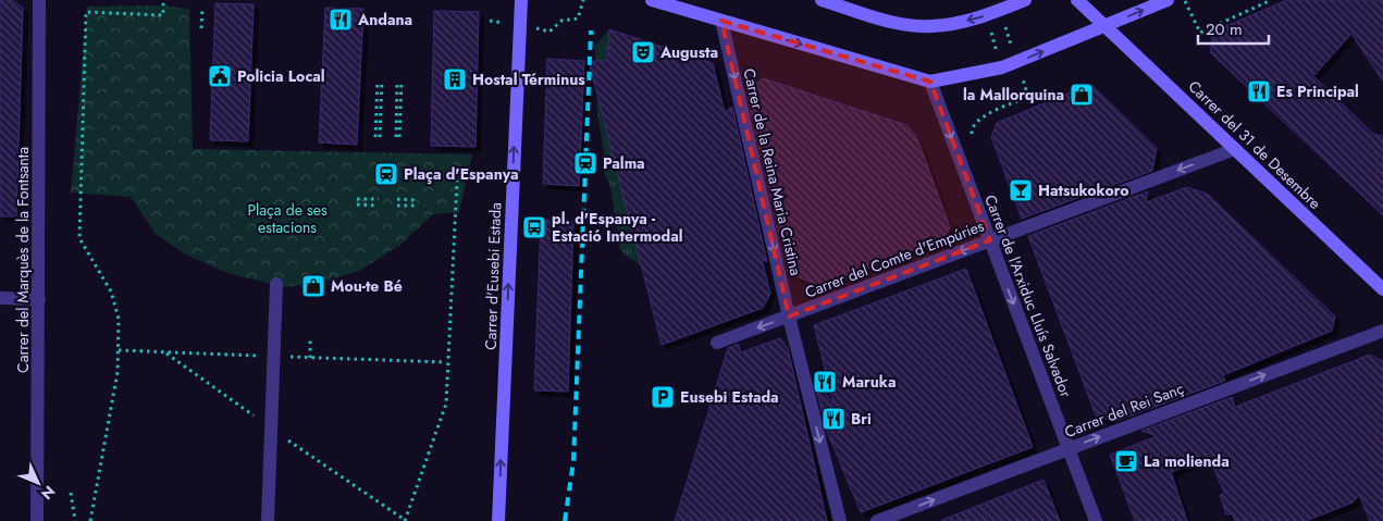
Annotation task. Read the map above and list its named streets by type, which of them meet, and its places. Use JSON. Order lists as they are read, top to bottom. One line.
{"streets":{"main road":["Carrer del 31 de Desembre","Carrer d'Eusebi Estada"],"street":["Carrer de la Reina Maria Cristina","Carrer del Comte d'Empúries","Carrer del Marquès de la Fontsanta","Carrer de l'Arxiduc Lluís Salvador","Carrer del Rei Sanç"]},"crossings":[["Carrer del 31 de Desembre","Carrer del Comte d'Empúries"],["Carrer de la Reina Maria Cristina","Carrer del Comte d'Empúries"],["Carrer del Comte d'Empúries","Carrer de l'Arxiduc Lluís Salvador"],["Carrer de l'Arxiduc Lluís Salvador","Carrer del Rei Sanç"]],"one_way":["Carrer de la Reina Maria Cristina","Carrer del Comte d'Empúries","Carrer d'Eusebi Estada","Carrer de l'Arxiduc Lluís Salvador","Carrer del Rei Sanç"],"parks":["Plaça de ses estacions"],"places":{"restaurant":["Andana","Es Principal","Maruka","Bri"],"theatre":["Augusta"],"public building":["Policia Local"],"building":["Hostal Términus"],"shop":["la Mallorquina","Mou-te Bé"],"station":["Palma","Plaça d'Espanya"],"bar":["Hatsukokoro"],"bus stop":["pl. d'Espanya - Estació Intermodal"],"parking":["Eusebi Estada"],"cafe":["La molienda"]},"scale_bar":"20 m","north":"bottom right"}
